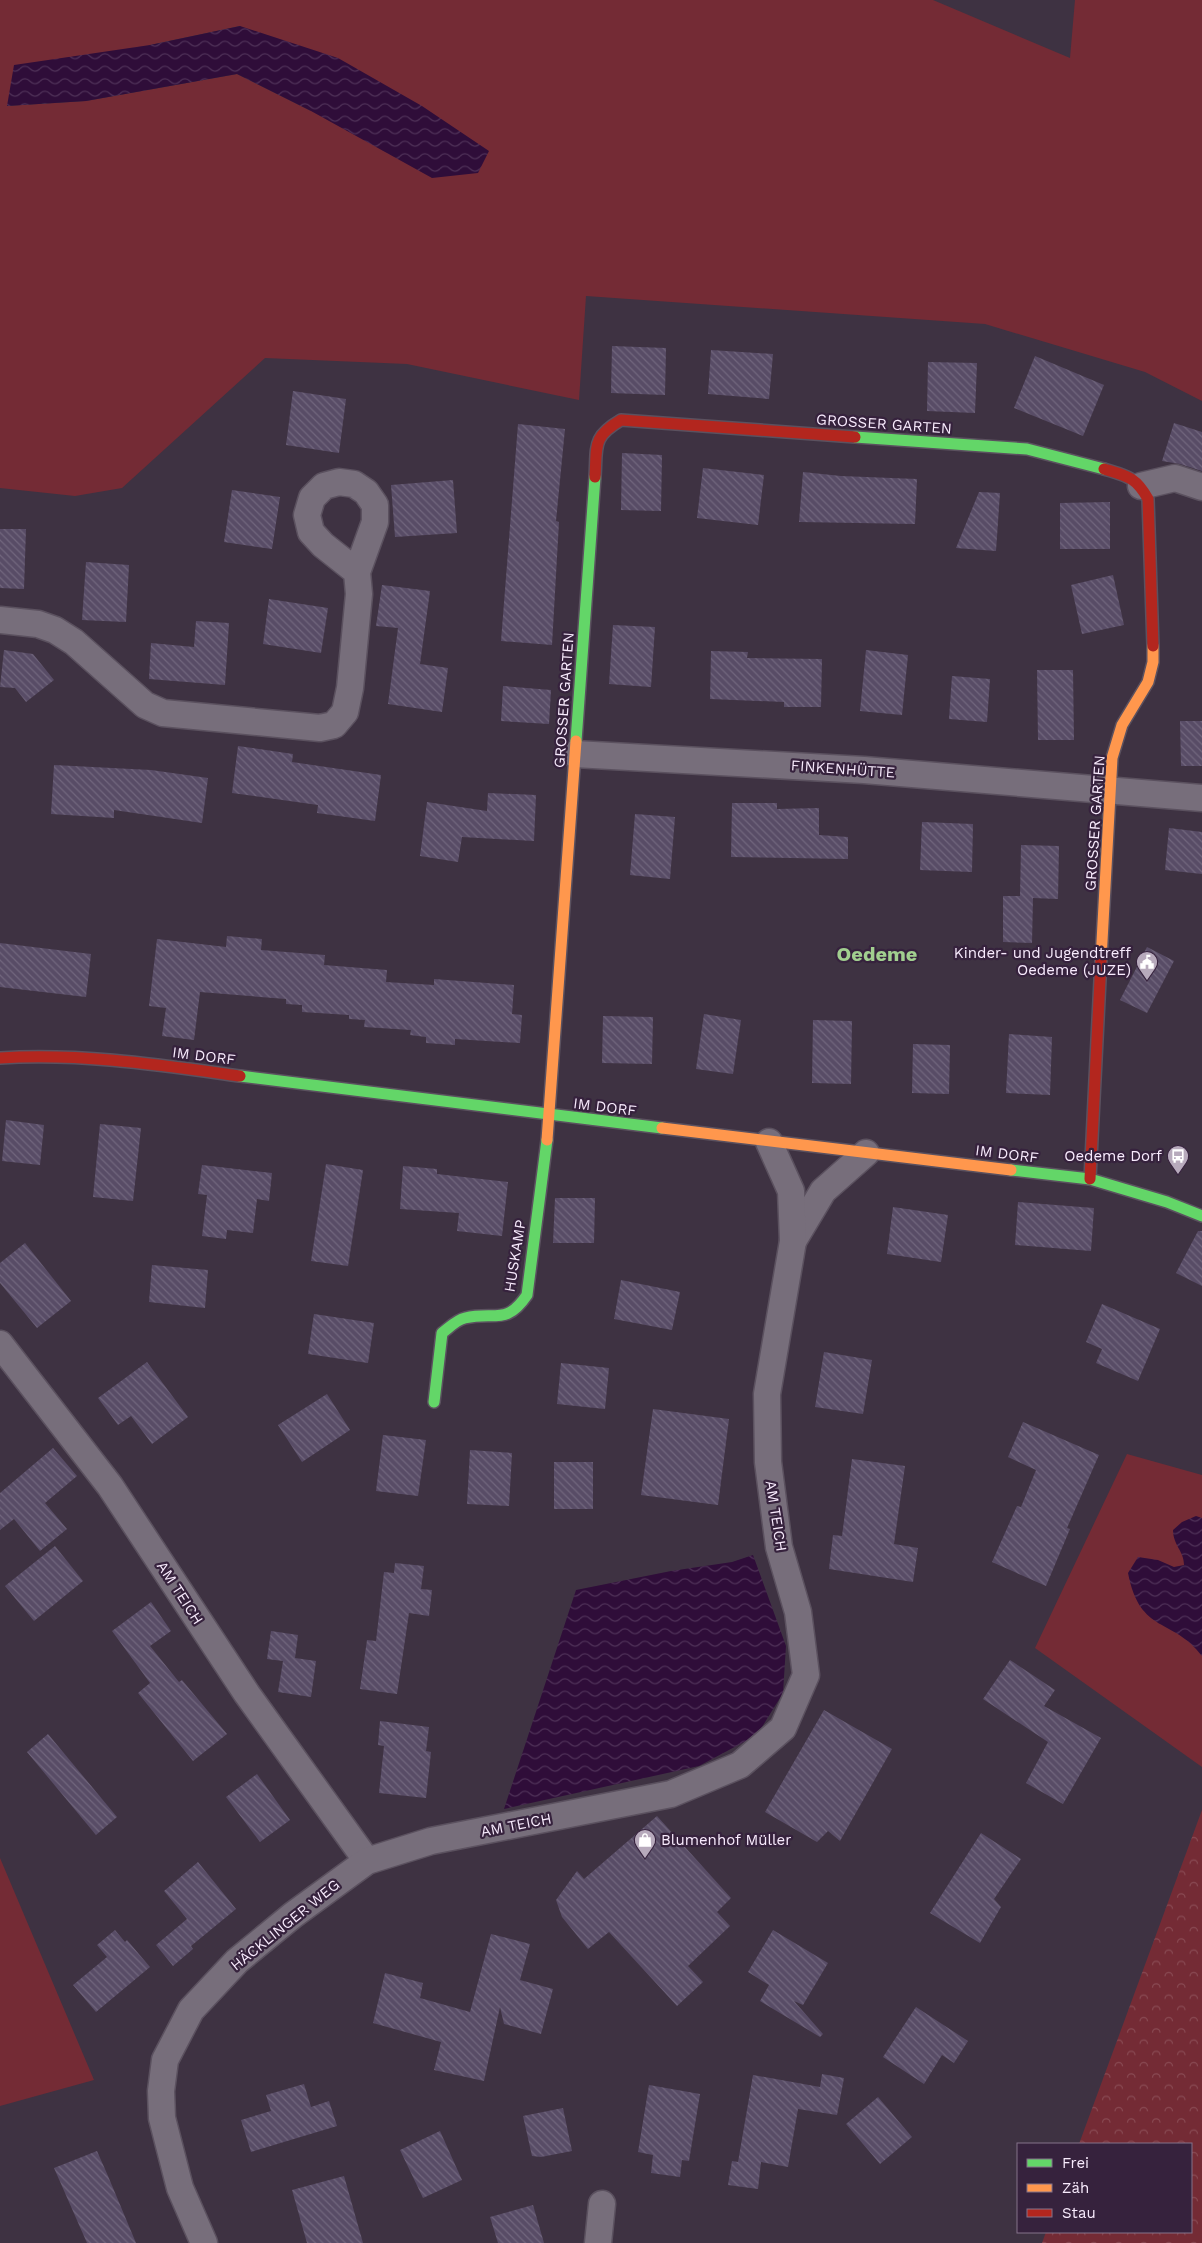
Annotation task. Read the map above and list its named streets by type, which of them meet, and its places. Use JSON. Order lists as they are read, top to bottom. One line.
{"streets":{"street":["GROSSER GARTEN","FINKENHÜTTE","IM DORF","HUSKAMP","AM TEICH","HÄCKLINGER WEG"]},"crossings":[["GROSSER GARTEN","FINKENHÜTTE"],["GROSSER GARTEN","IM DORF"],["GROSSER GARTEN","HUSKAMP"],["IM DORF","HUSKAMP"],["IM DORF","AM TEICH"],["AM TEICH","HÄCKLINGER WEG"]],"districts":["Oedeme"],"places":{"public building":["Kinder- und Jugendtreff Oedeme (JUZE)"],"bus stop":["Oedeme Dorf"],"shop":["Blumenhof Müller"]},"legend":["Frei","Zäh","Stau"]}
